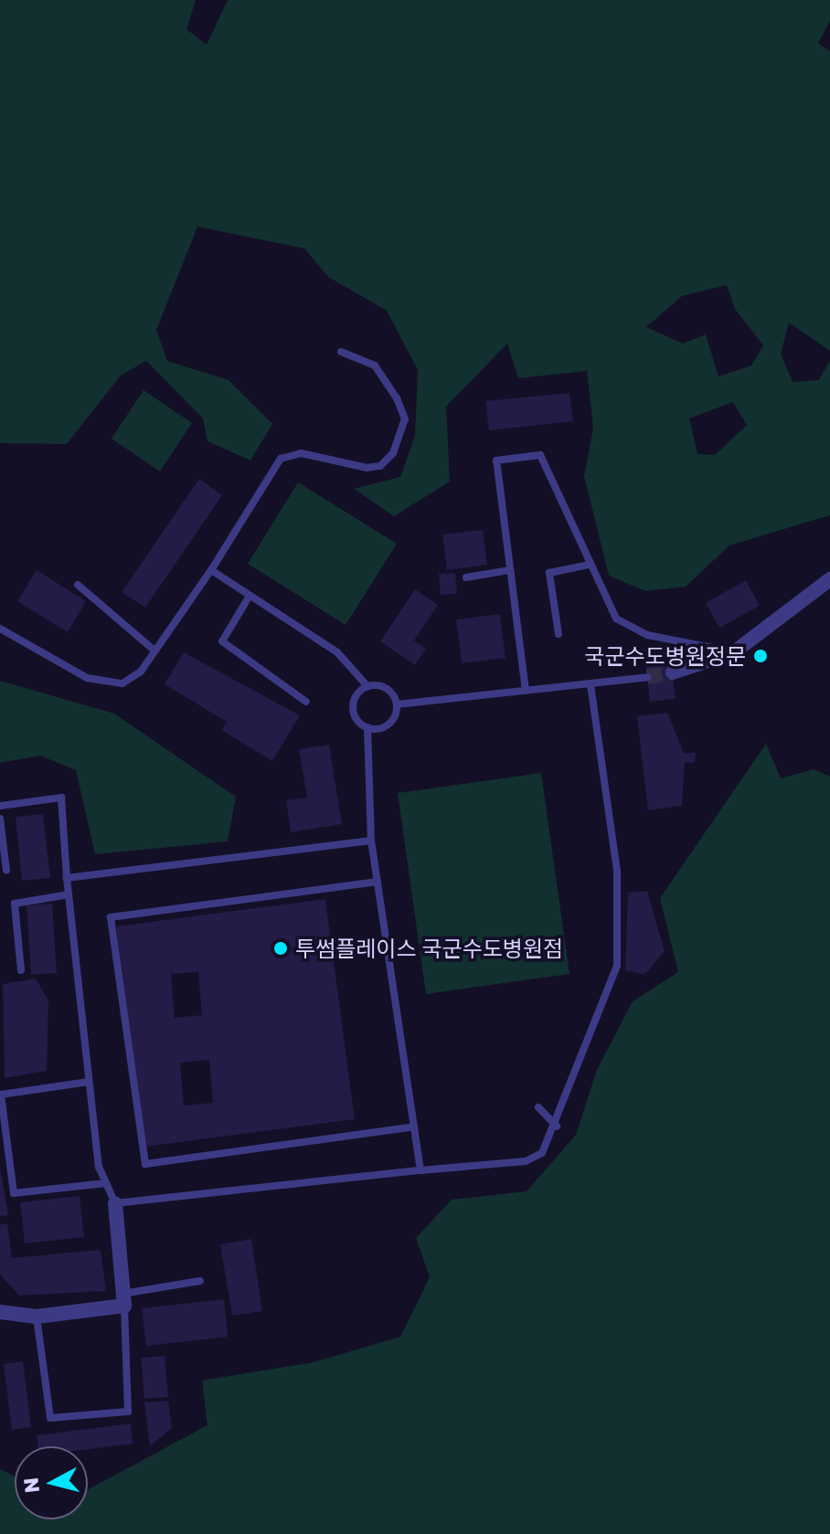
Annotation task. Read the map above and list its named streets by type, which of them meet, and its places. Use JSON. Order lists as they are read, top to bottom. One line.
{"places":["국군수도병원정문","투썸플레이스 국군수도병원점"],"north":"left"}
